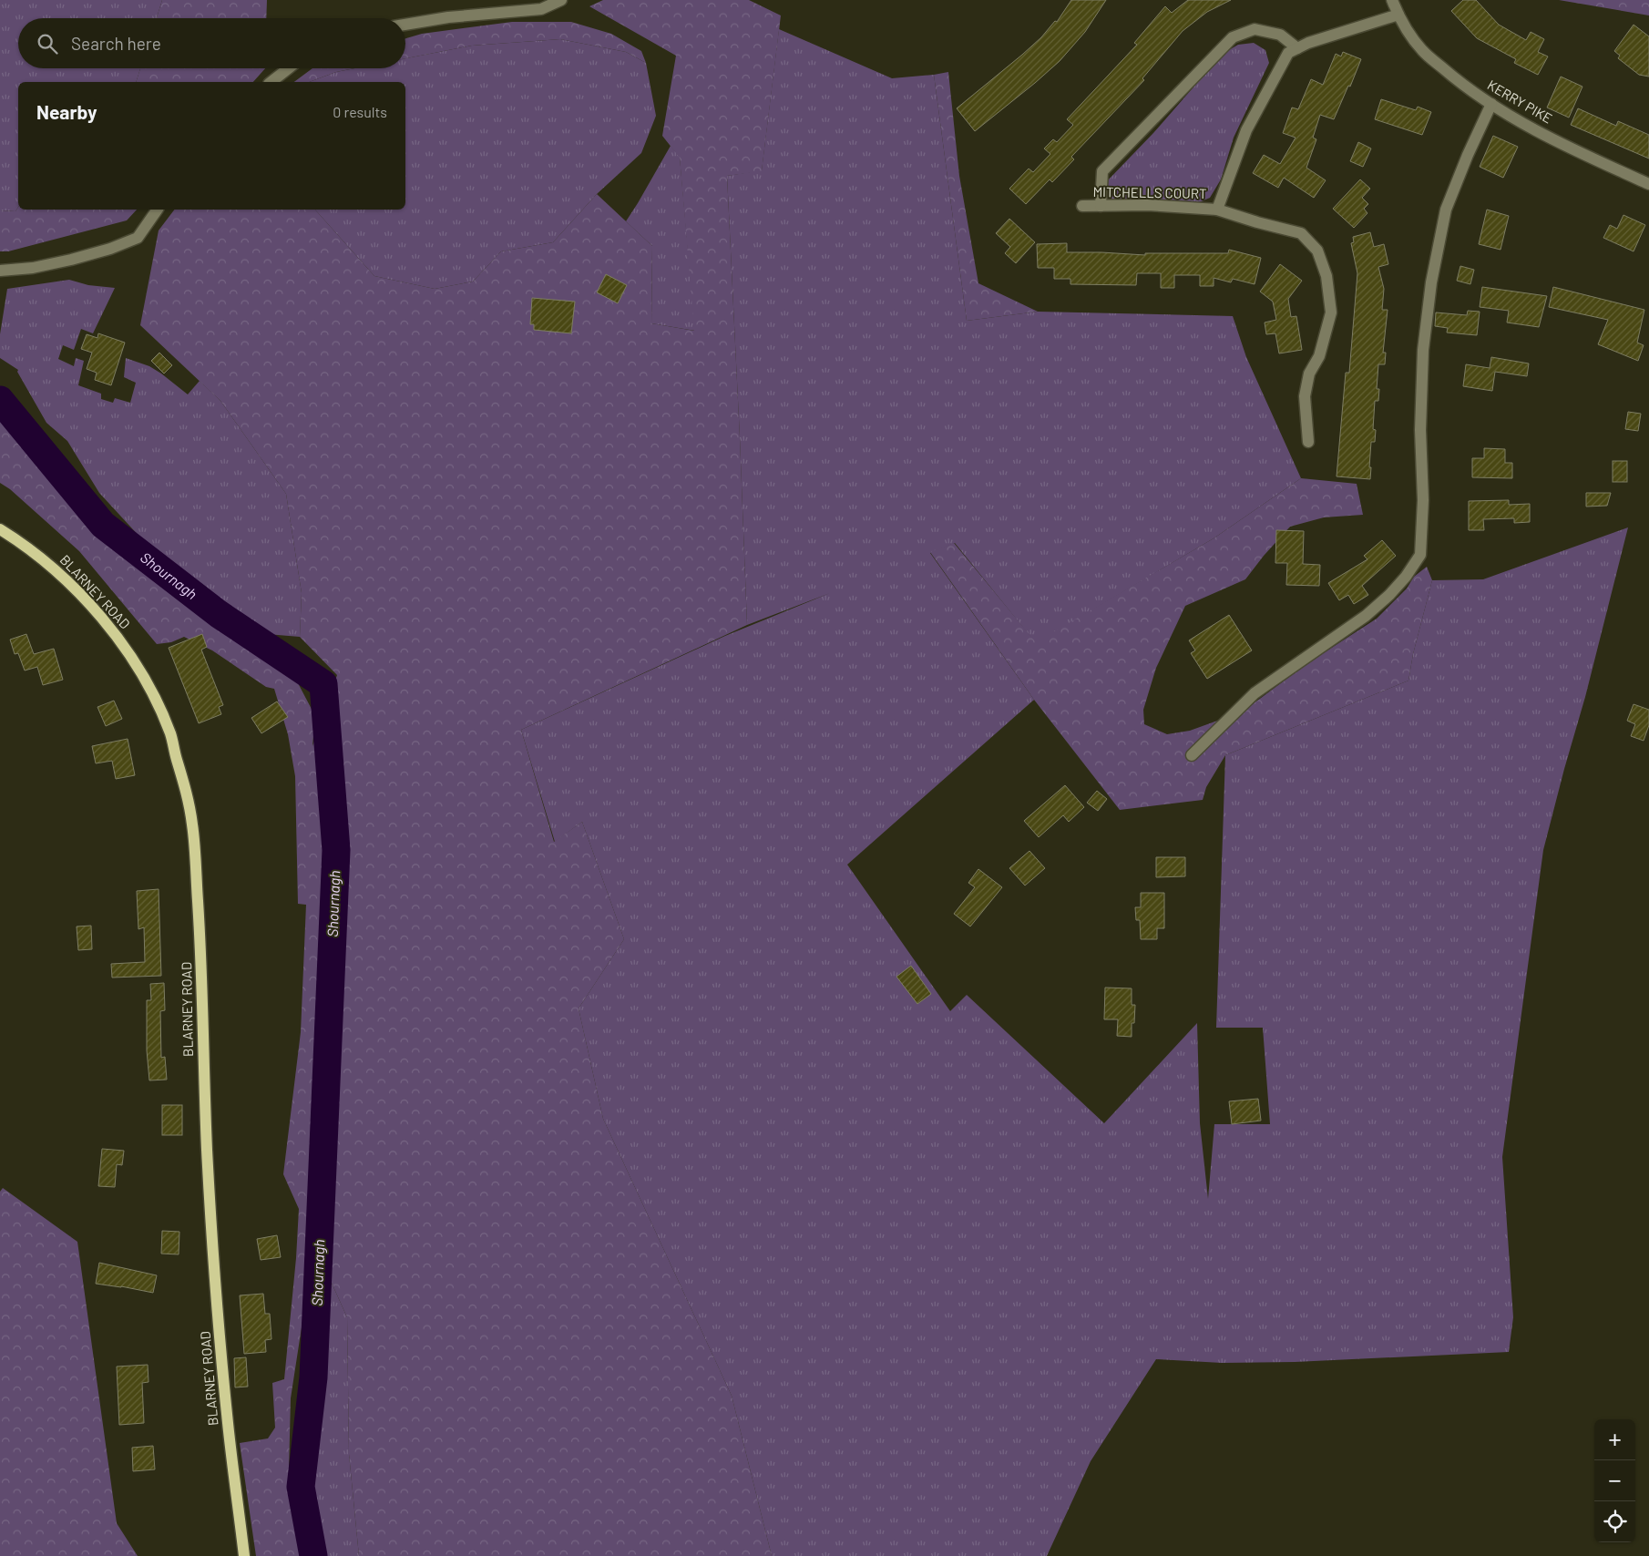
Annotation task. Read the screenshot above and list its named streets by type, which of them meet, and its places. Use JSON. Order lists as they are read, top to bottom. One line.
{"streets":{"main road":["BLARNEY ROAD"],"street":["KERRY PIKE","MITCHELLS COURT"]},"crossings":[["KERRY PIKE","MITCHELLS COURT"]],"water":["Shournagh"],"page":{"search":"Search here","heading":["Nearby","0 results"],"map_buttons":["+","−"]}}
